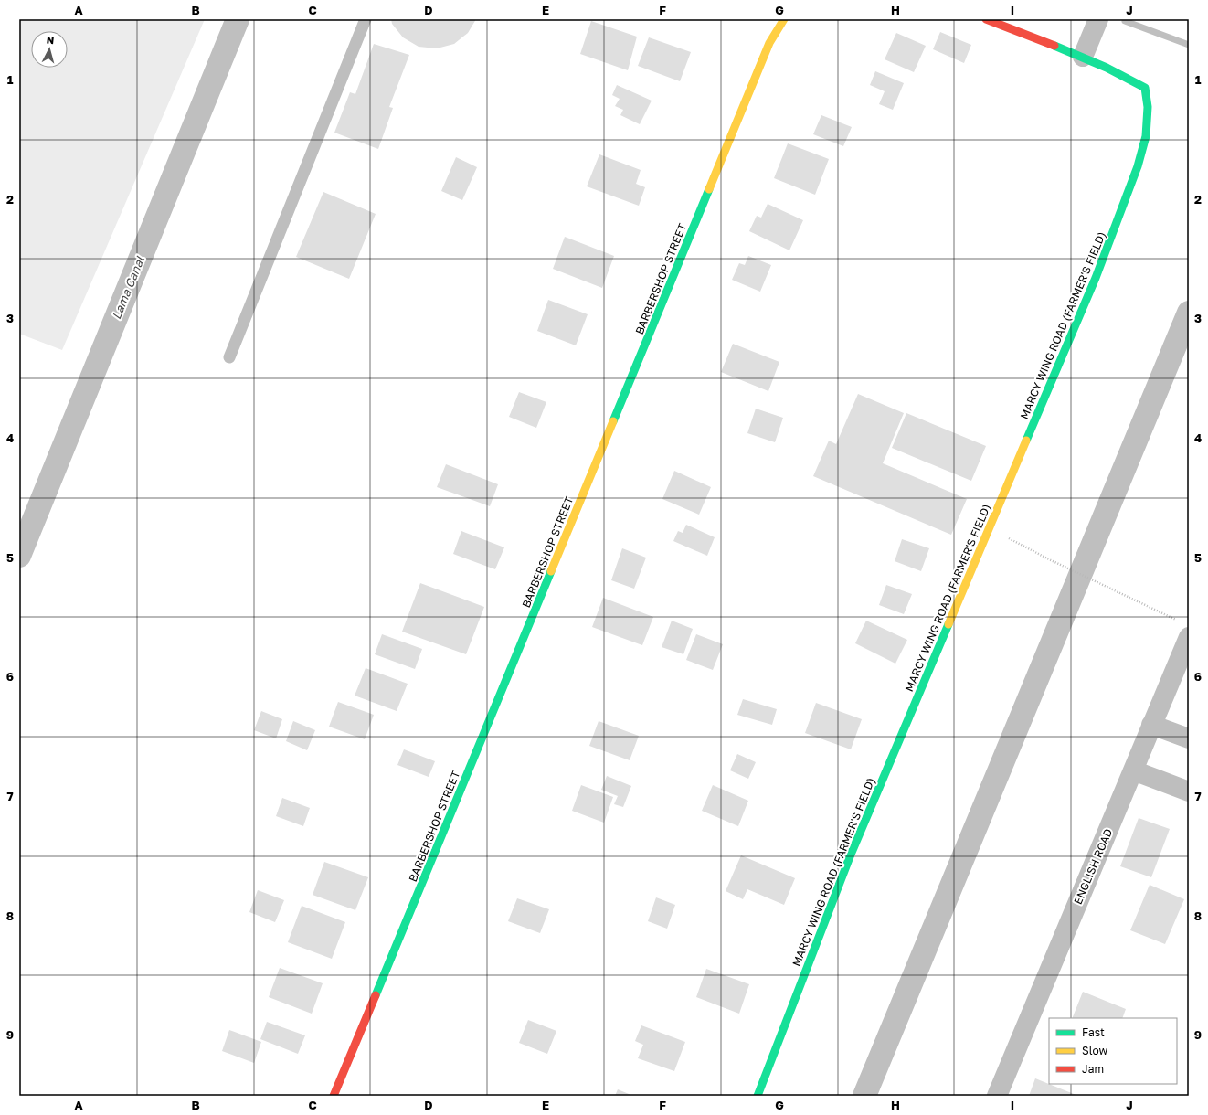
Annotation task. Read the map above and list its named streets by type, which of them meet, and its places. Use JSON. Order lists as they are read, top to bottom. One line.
{"streets":{"street":["BARBERSHOP STREET","MARCY WING ROAD (FARMER'S FIELD)","ENGLISH ROAD"]},"water":["Lama Canal"],"legend":["Fast","Slow","Jam"],"north":"top","grid":{"columns":["A","B","C","D","E","F","G","H","I","J"],"rows":["1","2","3","4","5","6","7","8","9"]}}
